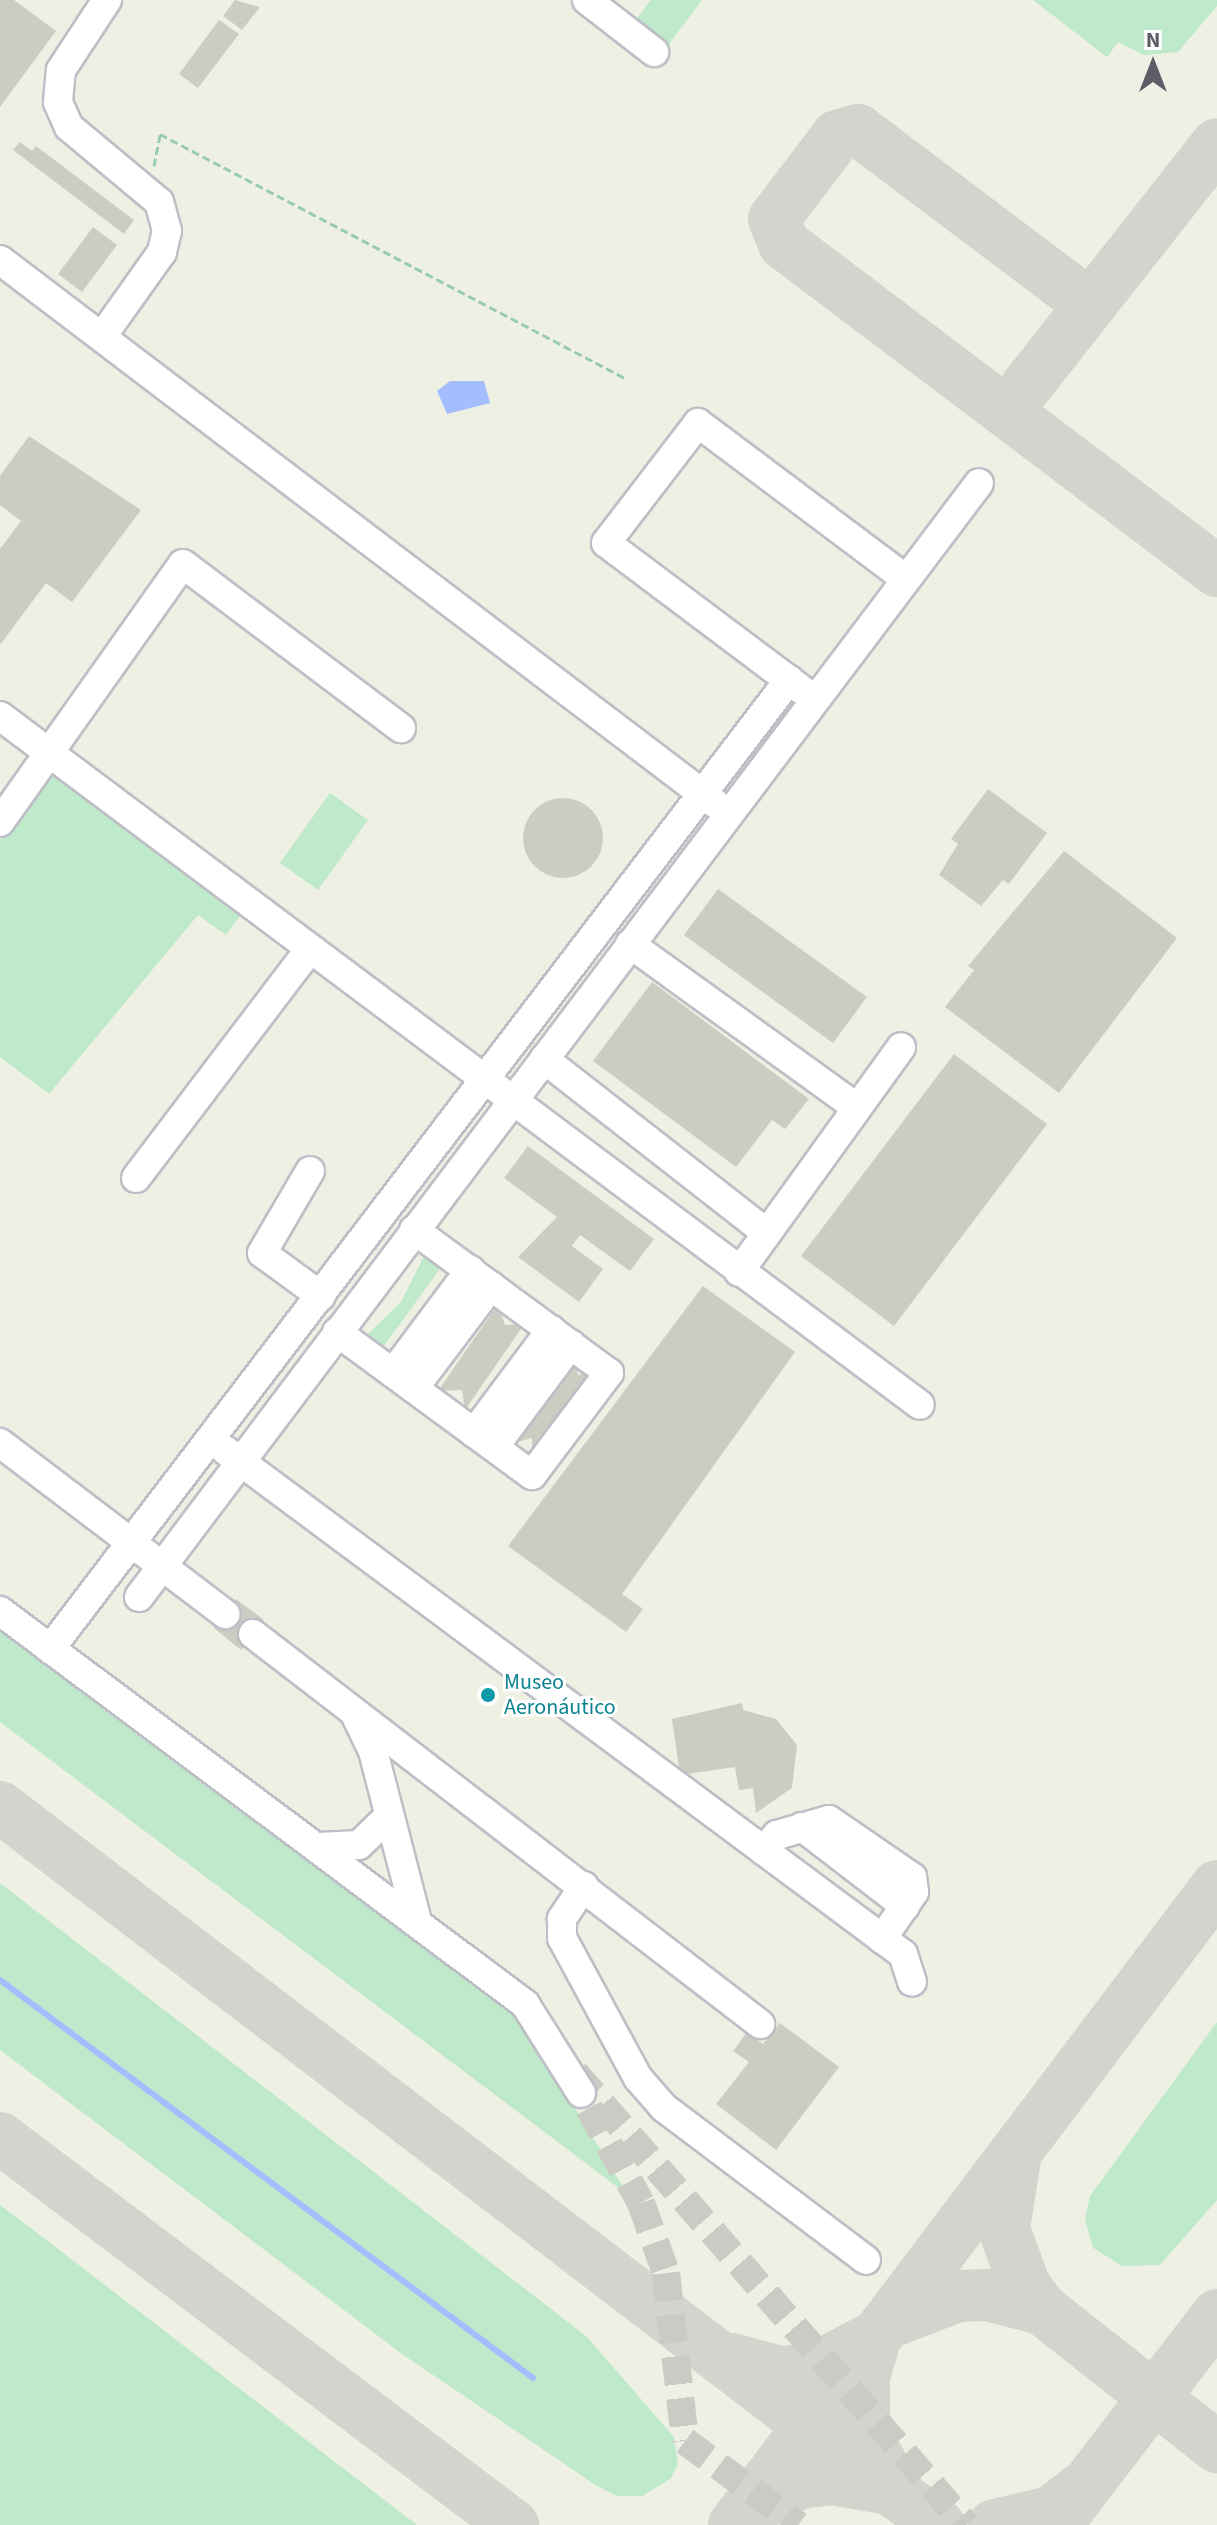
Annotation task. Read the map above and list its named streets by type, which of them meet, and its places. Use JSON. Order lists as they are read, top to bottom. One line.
{"places":["Museo Aeronáutico"],"north":"top"}
